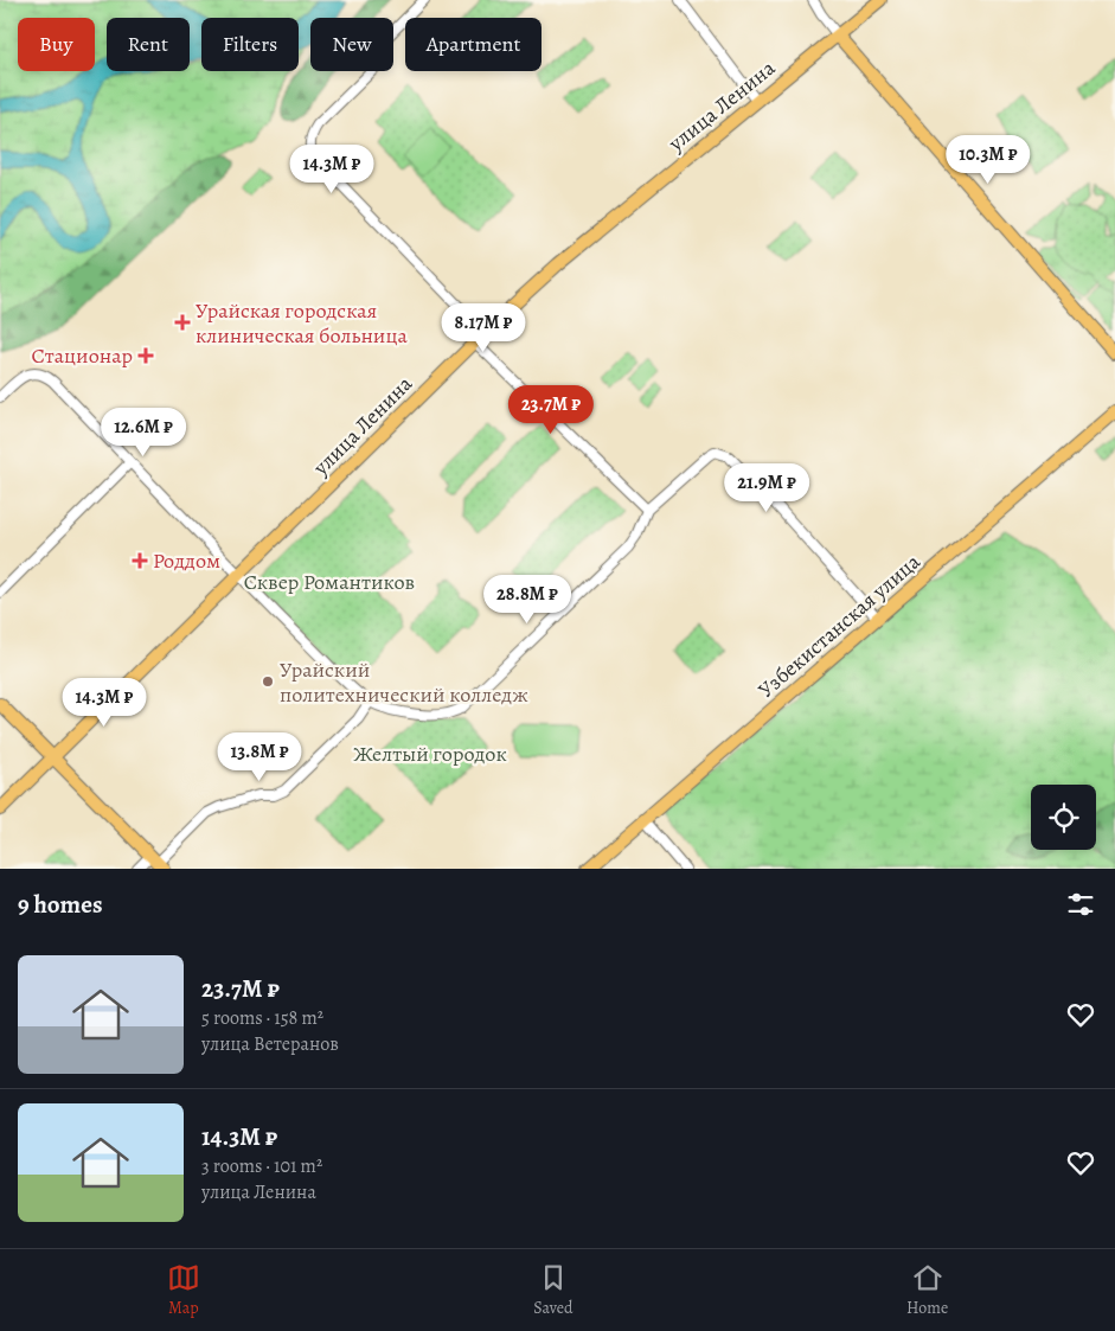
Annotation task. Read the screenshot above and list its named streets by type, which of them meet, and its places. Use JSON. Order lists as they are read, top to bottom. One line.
{"streets":{"main road":["улица Ленина","Узбекистанская улица"]},"parks":["Сквер Романтиков","Желтый городок"],"places":{"health":["Урайская городская клиническая больница","Стационар","Роддом"],"other":["Урайский политехнический колледж"]},"page":{"chip":["Buy","Rent","Filters","New","Apartment"],"price":["10.3M ₽","14.3M ₽","8.17M ₽","23.7M ₽","12.6M ₽","21.9M ₽","28.8M ₽","14.3M ₽","13.8M ₽"],"heading":"9 homes","list":[{"name":"23.7M ₽","note":"5 rooms · 158 m² · улица Ветеранов"},{"name":"14.3M ₽","note":"3 rooms · 101 m² · улица Ленина"}],"tabs":["Map","Saved","Home"]}}
